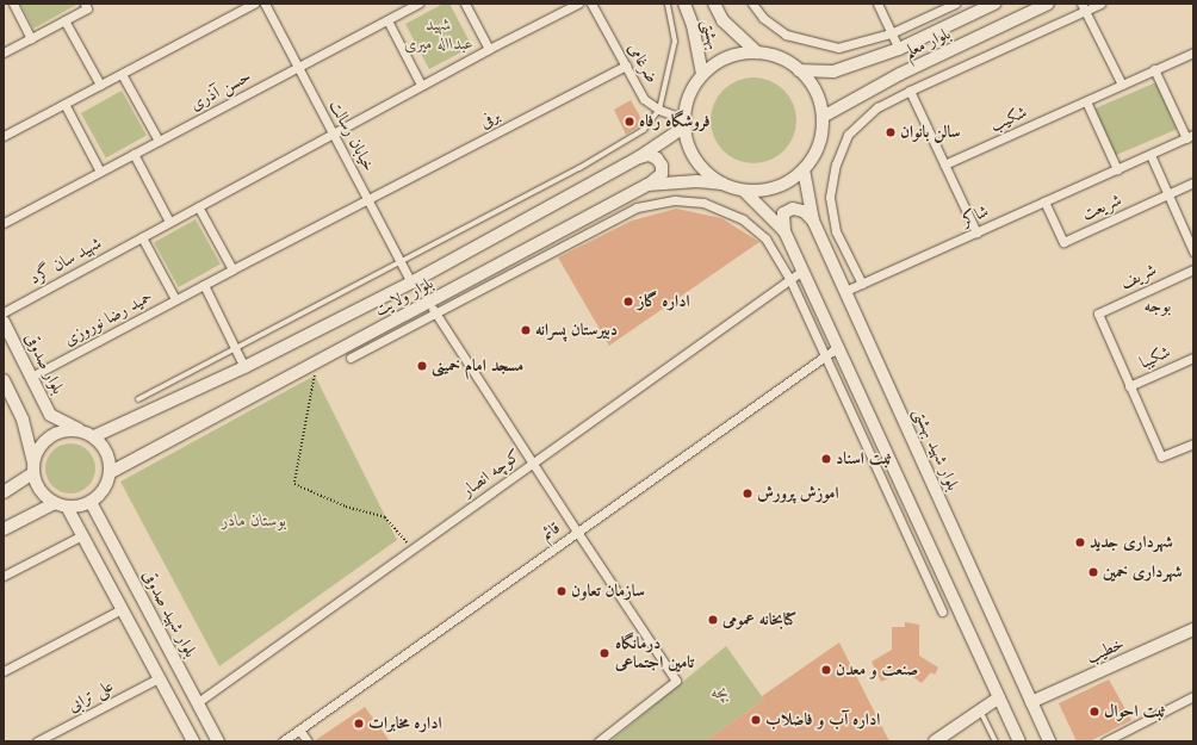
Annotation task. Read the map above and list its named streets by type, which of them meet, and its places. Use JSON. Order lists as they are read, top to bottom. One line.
{"streets":{"main road":["بهشتی","بلوار معلم","بلوار ولایت","بلوار صدوقی","بلوار شهید بهشتی","بلوار شهید صدوقی","خطیب"],"street":["ضرغامی","حسن آذری","برفی","شکیب","خیابان رسالت","شریعت","شاکر","شهید سان گرد","شریف","حمید رضا نوروزی","شکیبا","کوچه انصار","قائم","علی ترابی"]},"crossings":[["بهشتی","بلوار معلم"],["بهشتی","ضرغامی"],["بهشتی","بلوار ولایت"],["بهشتی","بلوار شهید بهشتی"],["بلوار معلم","ضرغامی"],["بلوار معلم","بلوار ولایت"],["بلوار معلم","بلوار شهید بهشتی"],["ضرغامی","برفی"],["ضرغامی","بلوار ولایت"],["ضرغامی","بلوار شهید بهشتی"],["حسن آذری","خیابان رسالت"],["برفی","خیابان رسالت"],["خیابان رسالت","بلوار ولایت"],["شریعت","شاکر"],["شاکر","بلوار شهید بهشتی"],["شریف","شکیبا"],["بلوار ولایت","بلوار صدوقی"],["بلوار ولایت","بلوار شهید بهشتی"],["بلوار ولایت","بلوار شهید صدوقی"],["حمید رضا نوروزی","بلوار صدوقی"],["بلوار صدوقی","بلوار شهید صدوقی"],["بلوار شهید بهشتی","خطیب"],["کوچه انصار","بلوار شهید صدوقی"]],"districts":["بوجه"],"parks":["شهید عبدااله میری","بوستان مادر","بچه"],"places":["فروشگاه رفاه","سالن بانوان","اداره گاز","دبیرستان پسرانه","مسجد امام خمینی","ثبت اسناد","اموزش پرورش","شهرداری جدید","شهرداری خمین","سازمان تعاون","کتابخانه عمومی","درمانگاه تامین اجتماعی","صنعت و معدن","ثبت احوال","اداره آب و فاضلاب","اداره مخابرات"]}
